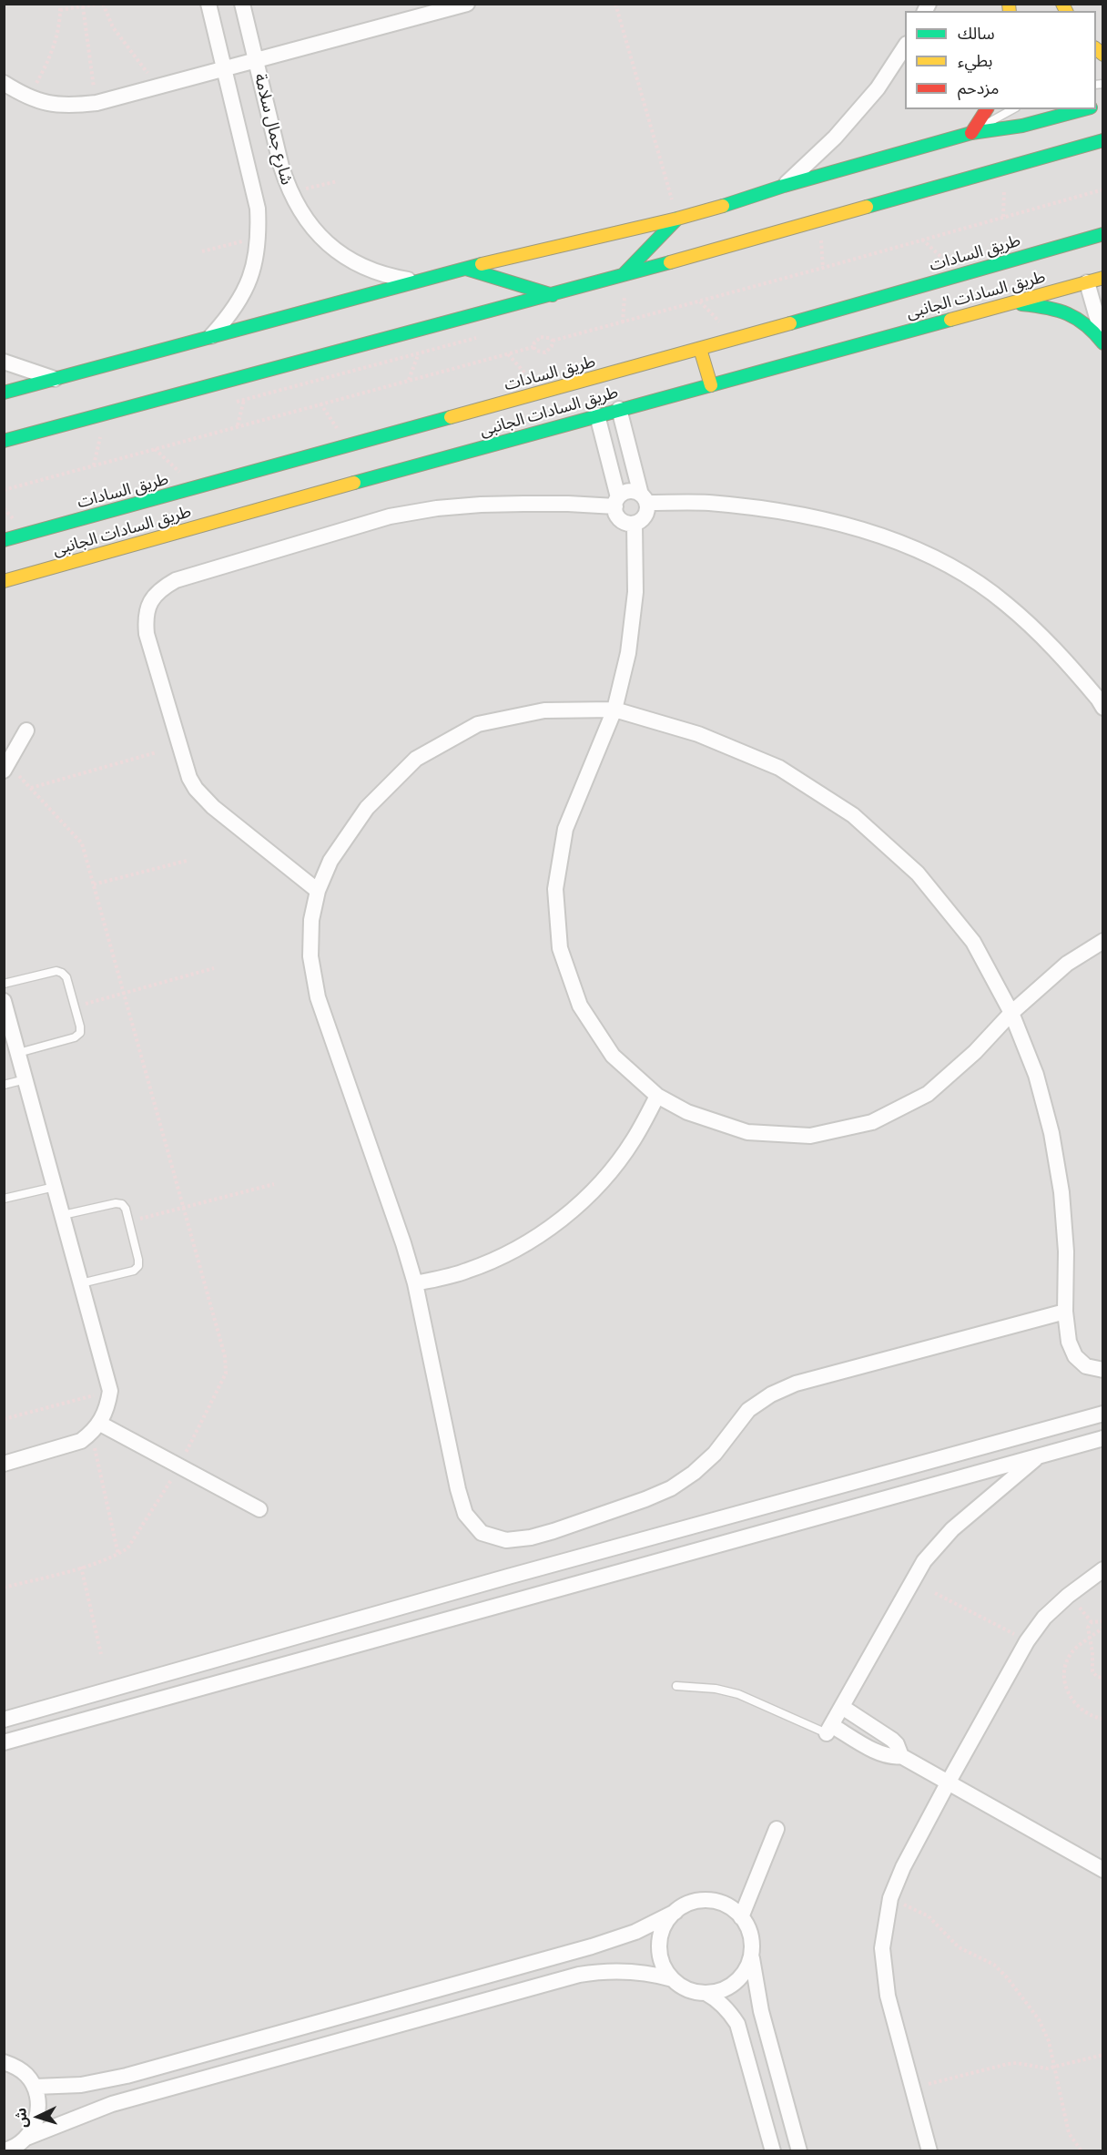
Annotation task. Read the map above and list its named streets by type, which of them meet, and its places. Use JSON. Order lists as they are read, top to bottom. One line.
{"streets":{"main road":["طريق السادات","طريق السادات الجانبى"],"street":["شارع جمال سلامة"]},"legend":["سالك","بطيء","مزدحم"],"north":"left"}
